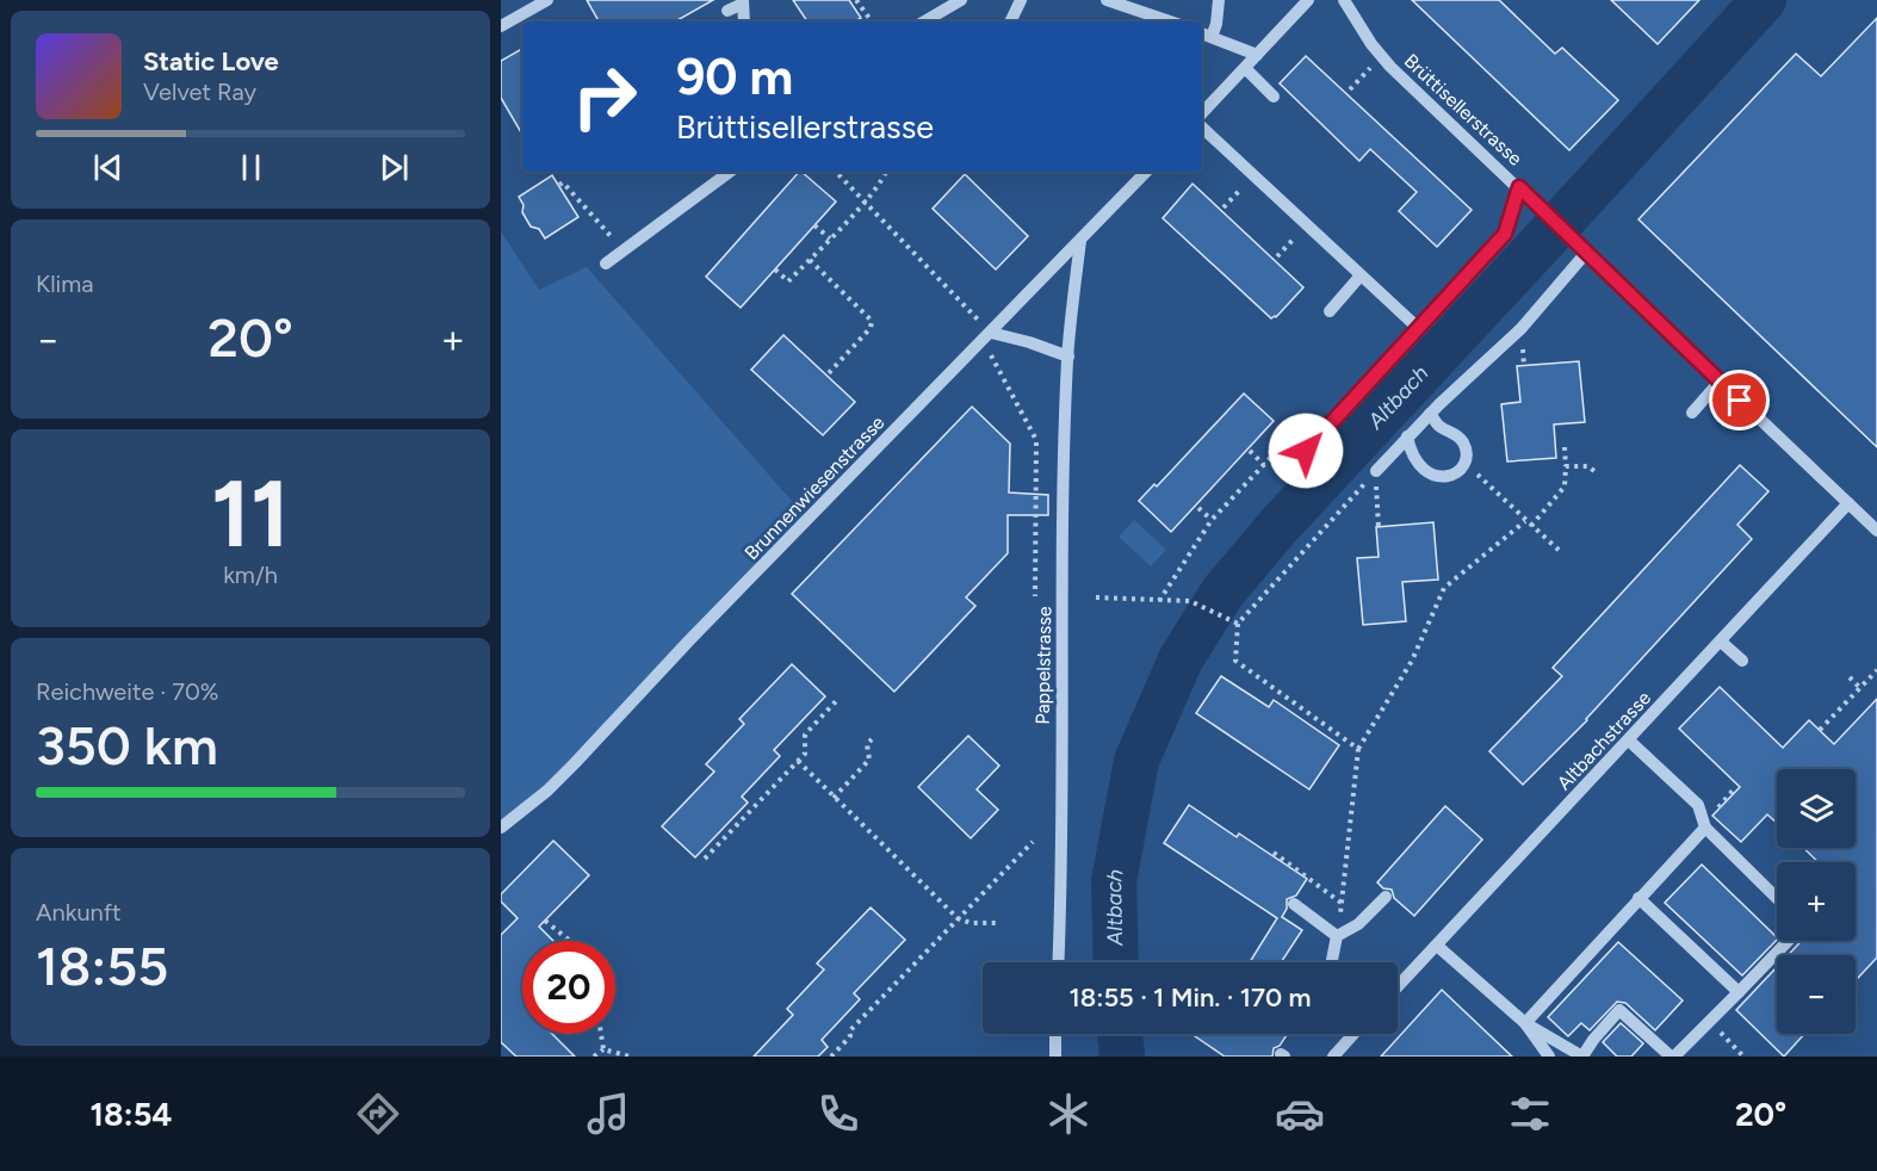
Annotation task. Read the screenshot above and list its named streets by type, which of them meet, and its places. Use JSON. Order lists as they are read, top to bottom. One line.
{"streets":{"street":["Brüttisellerstrasse","Brunnenwiesenstrasse","Pappelstrasse","Altbachstrasse"]},"crossings":[["Brüttisellerstrasse","Altbachstrasse"],["Brunnenwiesenstrasse","Pappelstrasse"]],"water":["Altbach"],"page":{"turn":["90 m","Brüttisellerstrasse"],"song":["Static Love","Velvet Ray"],"tile":["Klima",["11","km/h"],["Reichweite · 70%","350 km"],["Ankunft","18:55"]],"heat":["−","20°","+"],"map_buttons":["+","−"],"limit":"20","trip":"18:55 · 1 Min. · 170 m","tabs":["18:54","20°"]}}
